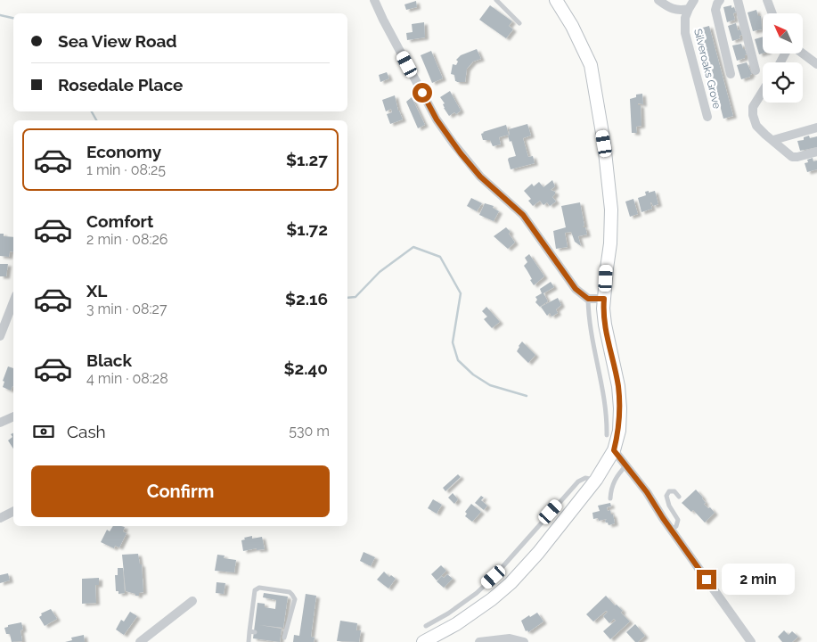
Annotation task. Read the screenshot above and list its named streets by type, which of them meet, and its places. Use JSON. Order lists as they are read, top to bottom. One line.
{"streets":{"street":["Silveroaks Grove"]},"north":"top left","page":{"banner":["Sea View Road","Rosedale Place"],"list":[{"name":"Economy","note":"1 min · 08:25","value":"$1.27"},{"name":"Comfort","note":"2 min · 08:26","value":"$1.72"},{"name":"XL","note":"3 min · 08:27","value":"$2.16"},{"name":"Black","note":"4 min · 08:28","value":"$2.40"}],"pay":["Cash","530 m"],"buttons":"Confirm","bubble":"2 min"}}
